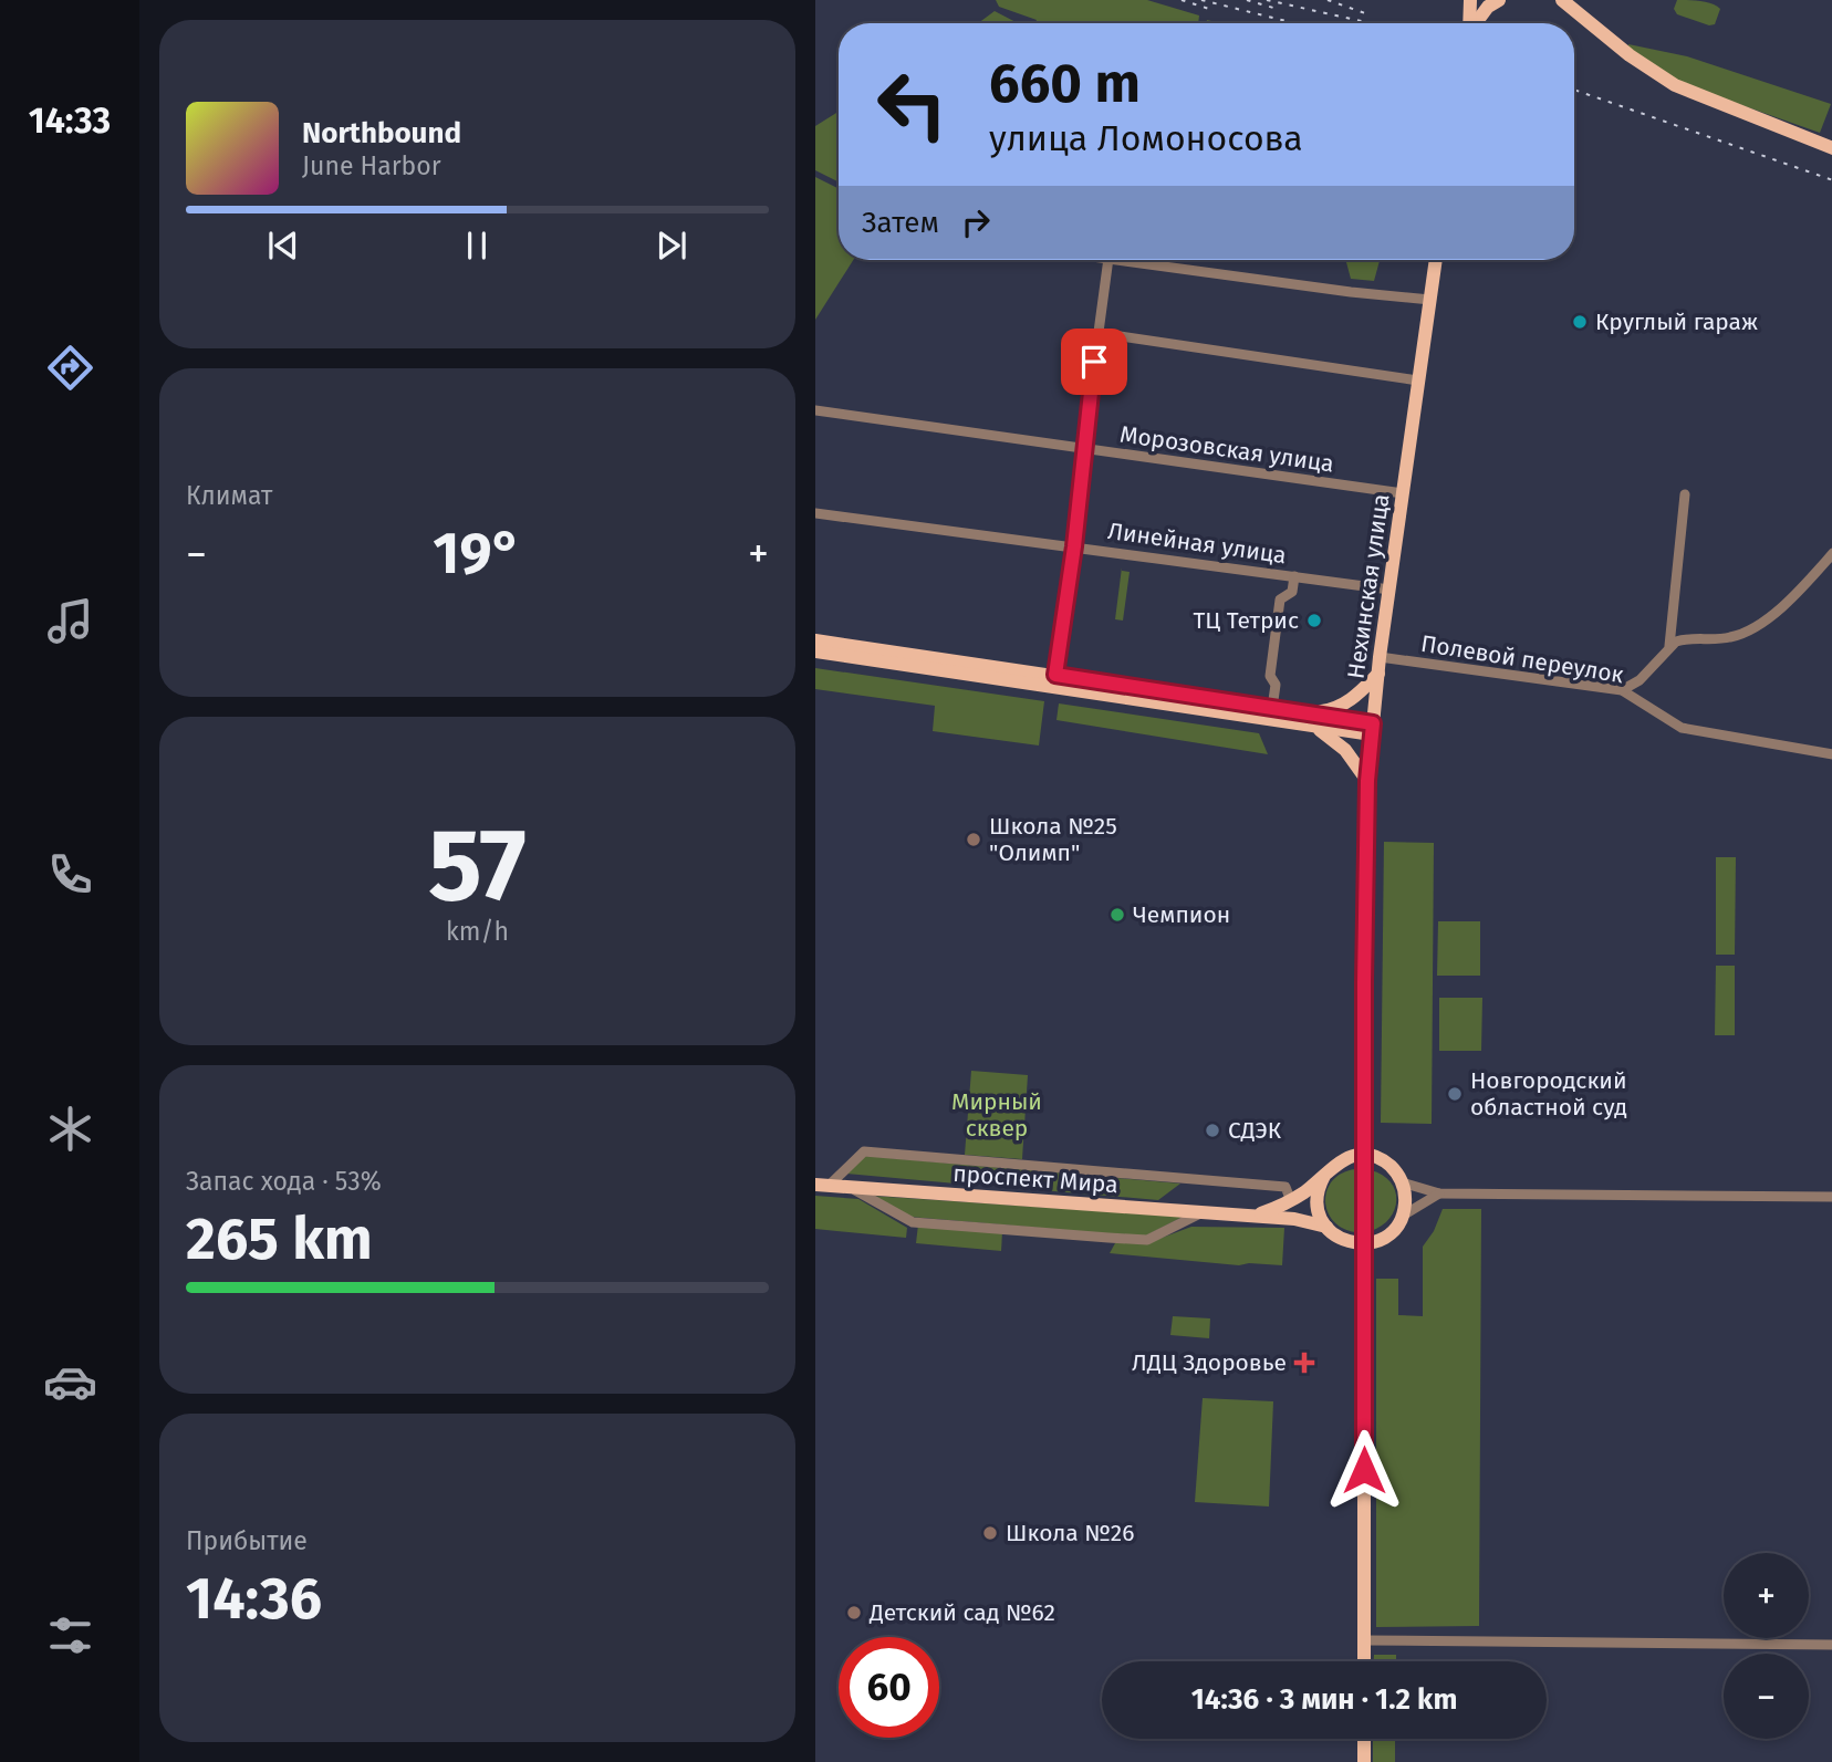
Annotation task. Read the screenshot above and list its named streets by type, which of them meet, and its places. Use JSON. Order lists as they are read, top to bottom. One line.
{"streets":{"main road":["Нехинская улица","проспект Мира"],"street":["Морозовская улица","Линейная улица","Полевой переулок"]},"crossings":[["Морозовская улица","Нехинская улица"],["Линейная улица","Нехинская улица"],["Нехинская улица","Полевой переулок"],["Нехинская улица","проспект Мира"]],"parks":["Мирный сквер"],"places":{"other":["Круглый гараж","ТЦ Тетрис","Школа №25 \"Олимп\"","Чемпион","Новгородский областной суд","СДЭК","Школа №26","Детский сад №62"],"health":["ЛДЦ Здоровье"]},"page":{"tabs":"14:33","turn":["660 m","улица Ломоносова"],"song":["Northbound","June Harbor"],"then":"Затем","tile":["Климат",["57","km/h"],["Запас хода · 53%","265 km"],["Прибытие","14:36"]],"heat":["−","19°","+"],"map_buttons":["+","−"],"limit":"60","trip":"14:36 · 3 мин · 1.2 km"}}
